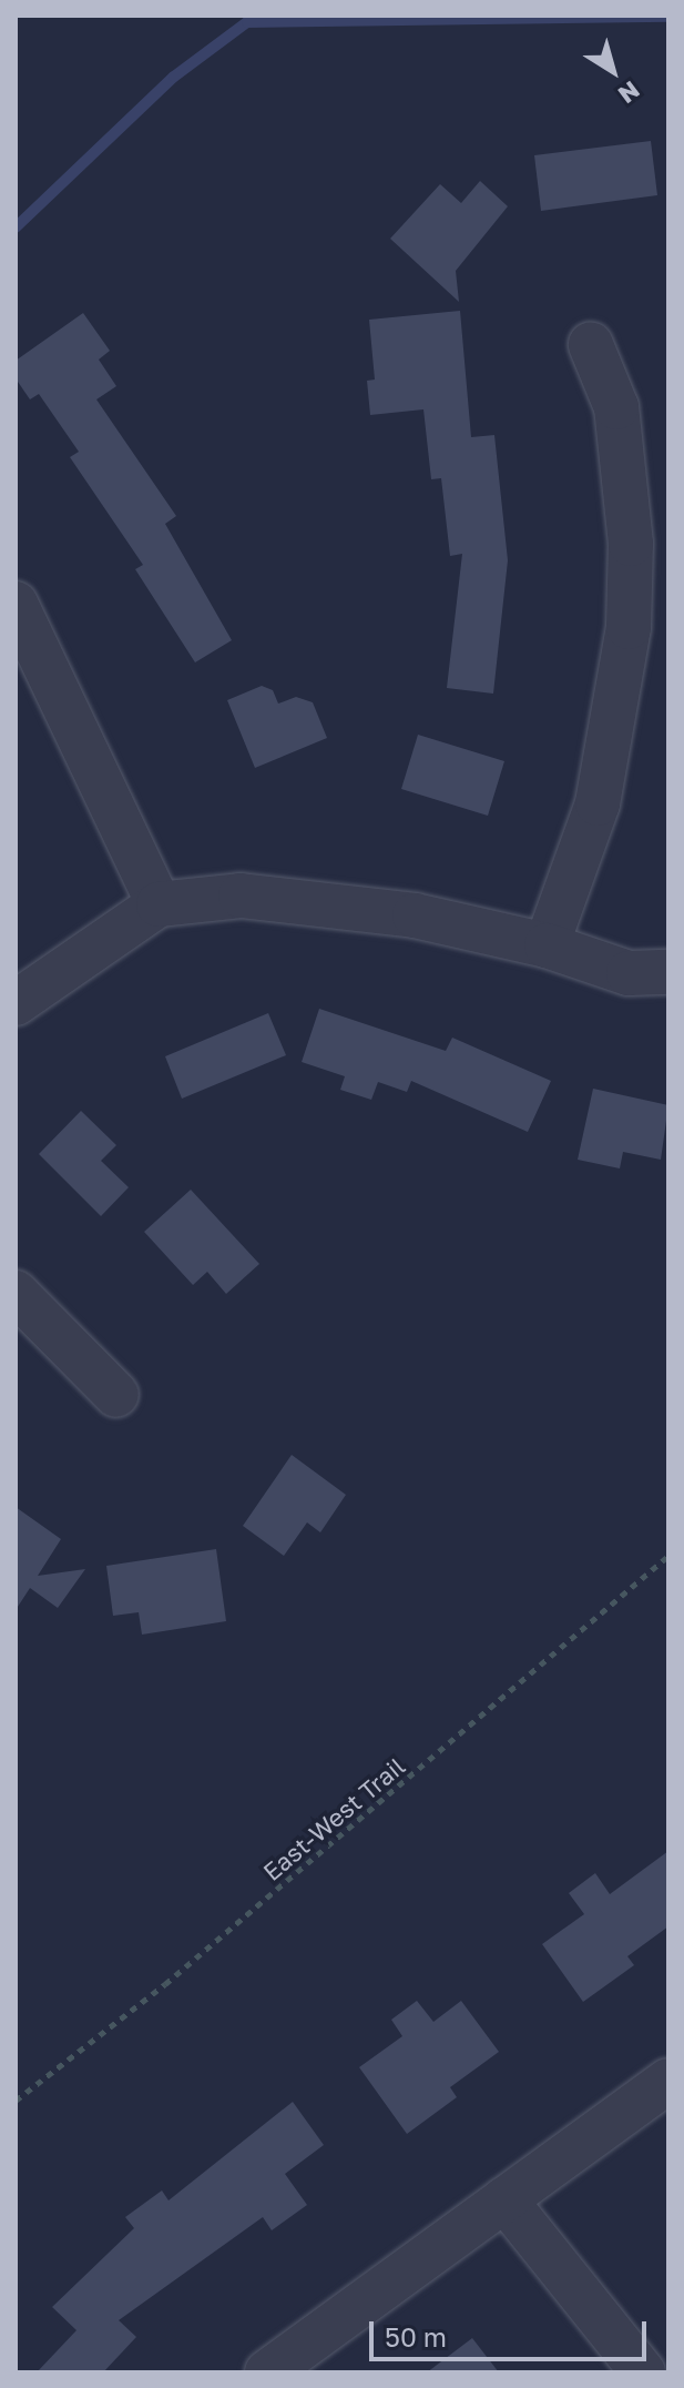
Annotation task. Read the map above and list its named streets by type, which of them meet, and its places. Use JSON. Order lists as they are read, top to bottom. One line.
{"streets":{"path":["East-West Trail"]},"scale_bar":"50 m","north":"bottom right"}
